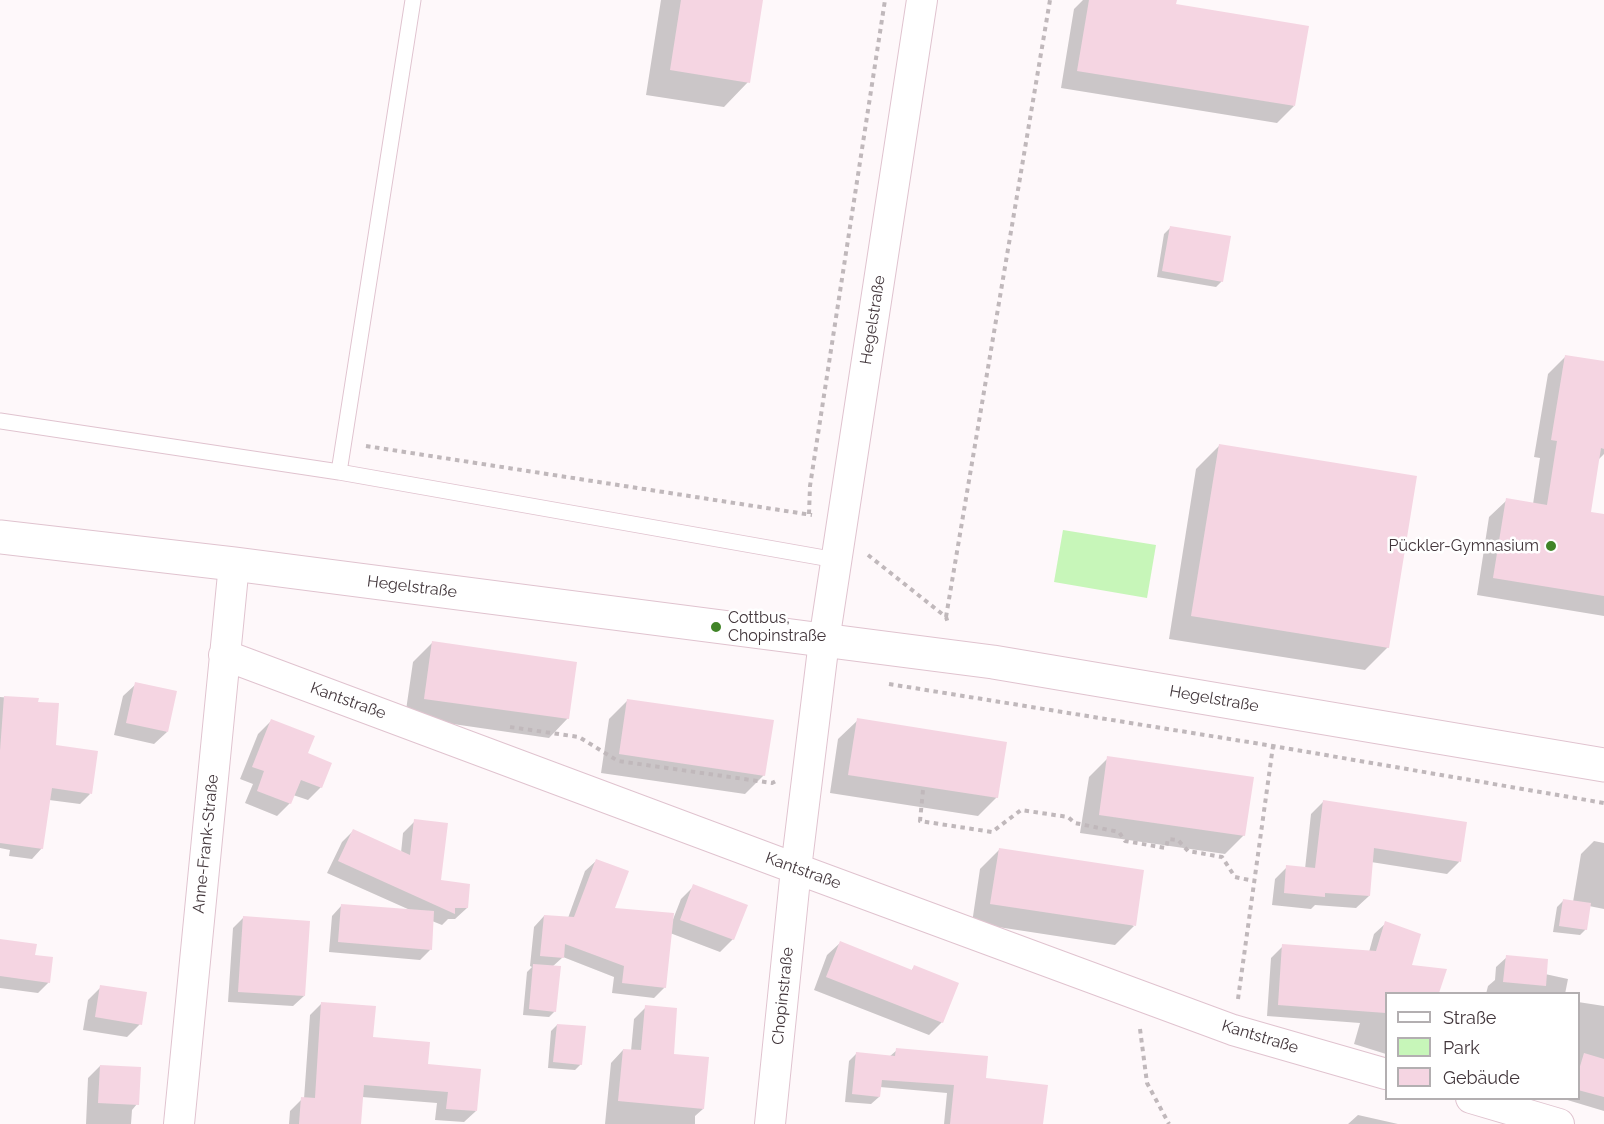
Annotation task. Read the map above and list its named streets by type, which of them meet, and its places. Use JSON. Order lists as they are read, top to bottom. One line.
{"streets":{"street":["Hegelstraße","Kantstraße","Anne-Frank-Straße","Chopinstraße"]},"crossings":[["Hegelstraße","Kantstraße"],["Hegelstraße","Anne-Frank-Straße"],["Hegelstraße","Chopinstraße"],["Kantstraße","Anne-Frank-Straße"],["Kantstraße","Chopinstraße"]],"places":["Pückler-Gymnasium","Cottbus, Chopinstraße"],"legend":["Straße","Park","Gebäude"]}
